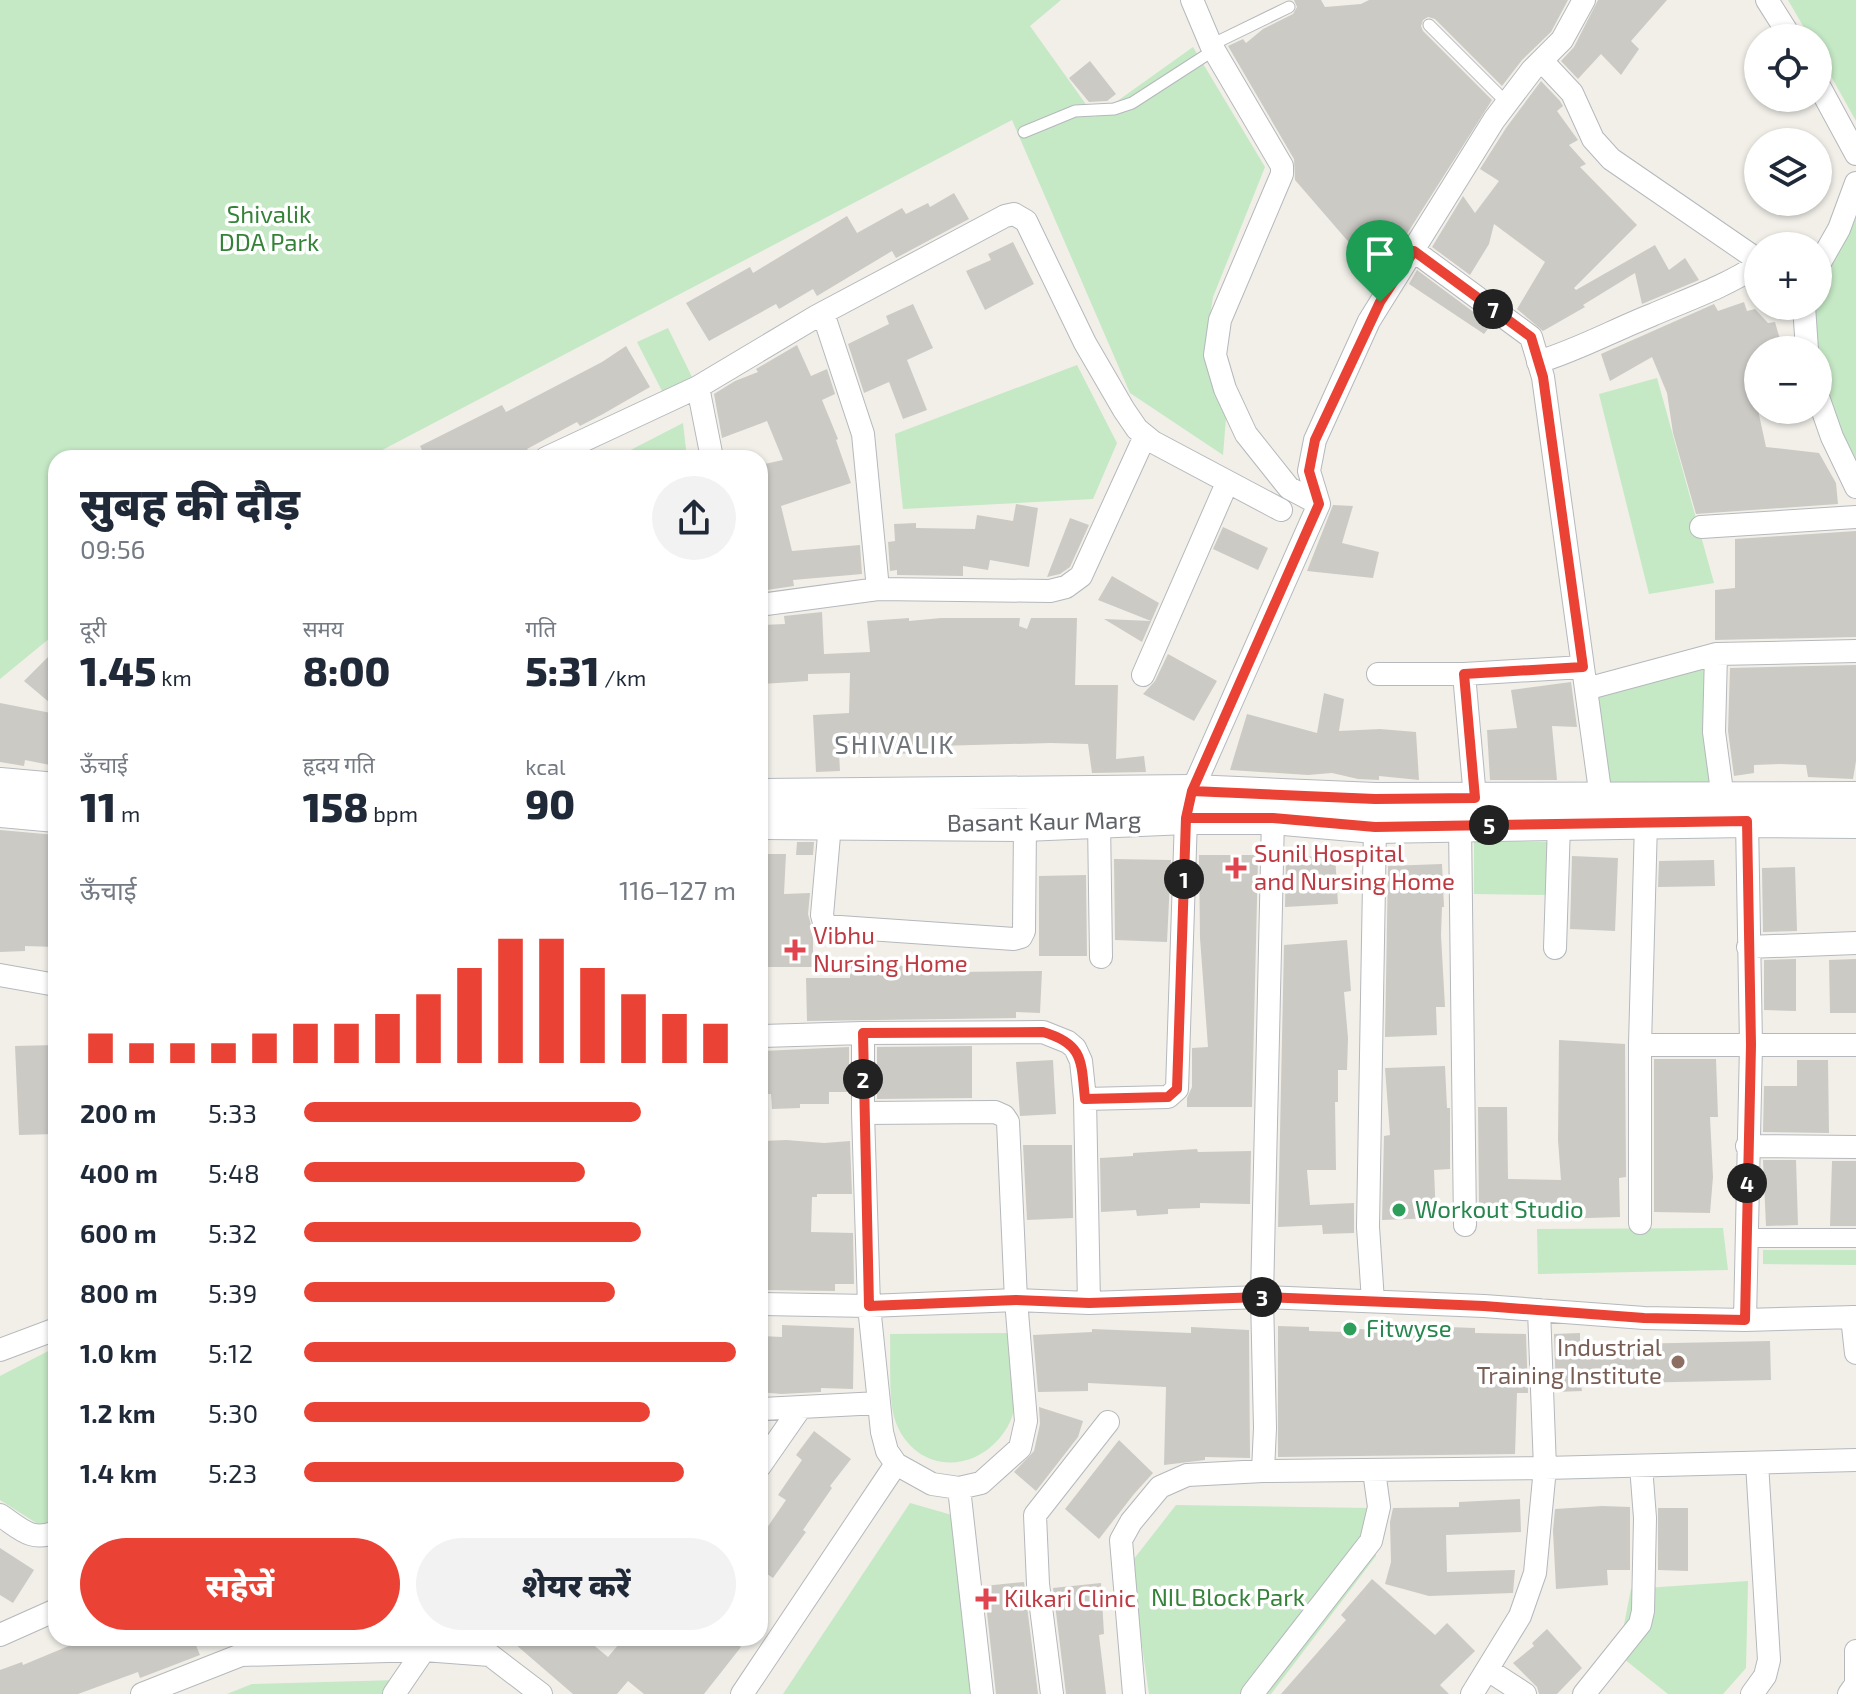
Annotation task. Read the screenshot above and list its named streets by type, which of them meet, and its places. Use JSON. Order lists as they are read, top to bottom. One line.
{"streets":{"main road":["Basant Kaur Marg"]},"districts":["SHIVALIK"],"parks":["Shivalik DDA Park","NIL Block Park"],"places":{"health":["Sunil Hospital and Nursing Home","Vibhu Nursing Home","Kilkari Clinic"],"other":["Workout Studio","Fitwyse","Industrial Training Institute"]},"page":{"map_buttons":["+","−"],"pins":["7","5","1","2","4","3"],"heading":["सुबह की दौड़","09:56"],"stats":[["दूरी","1.45 km"],["समय","8:00"],["गति","5:31 /km"],["ऊँचाई","11 m"],["हृदय गति","158 bpm"],["kcal","90"]],"chart":["ऊँचाई","116–127 m"],"list":[{"name":"200 m","note":"5:33"},{"name":"400 m","note":"5:48"},{"name":"600 m","note":"5:32"},{"name":"800 m","note":"5:39"},{"name":"1.0 km","note":"5:12"},{"name":"1.2 km","note":"5:30"},{"name":"1.4 km","note":"5:23"}],"buttons":["सहेजें","शेयर करें"]}}
